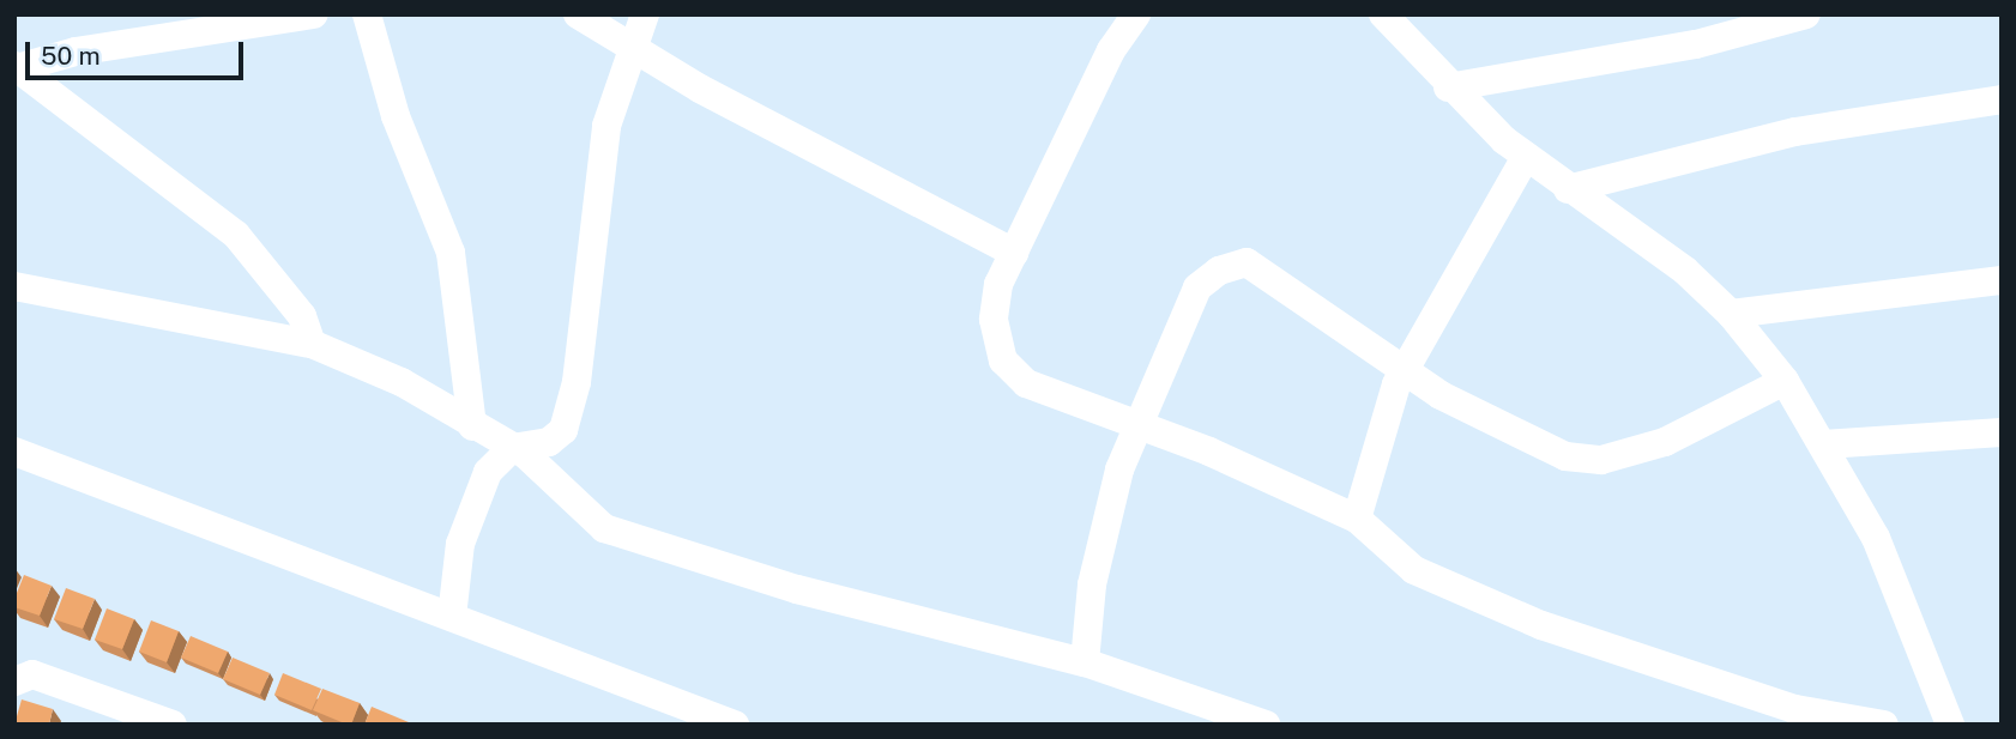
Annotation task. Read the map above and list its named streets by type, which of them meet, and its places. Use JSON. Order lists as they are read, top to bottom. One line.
{"scale_bar":"50 m"}
